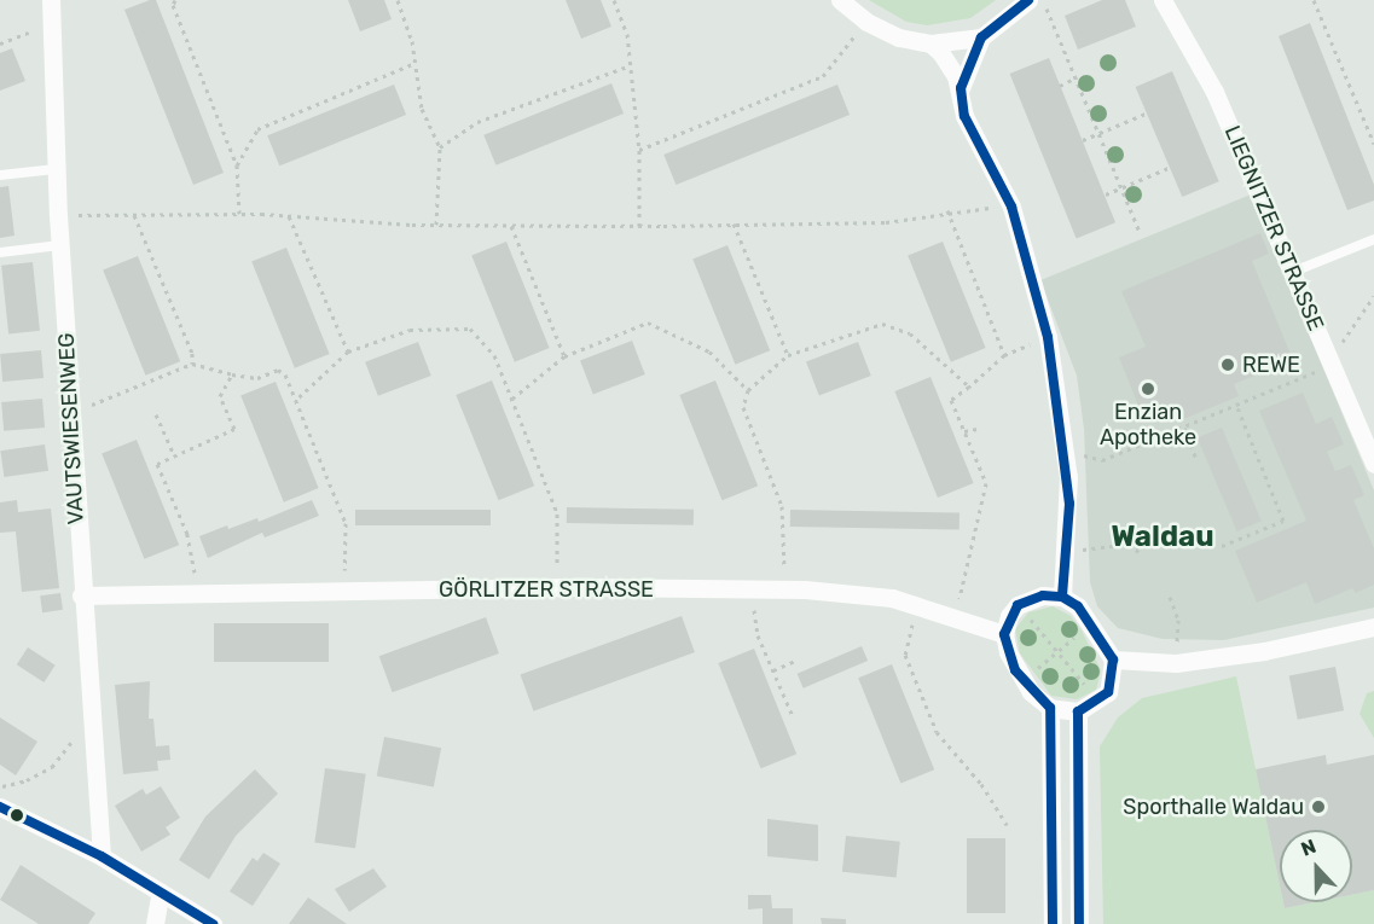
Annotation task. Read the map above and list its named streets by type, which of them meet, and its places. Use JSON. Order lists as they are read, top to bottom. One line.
{"streets":{"street":["LIEGNITZER STRASSE","VAUTSWIESENWEG","GÖRLITZER STRASSE"]},"crossings":[["VAUTSWIESENWEG","GÖRLITZER STRASSE"]],"districts":["Waldau"],"places":["REWE","Enzian Apotheke","Sporthalle Waldau"],"north":"top"}
